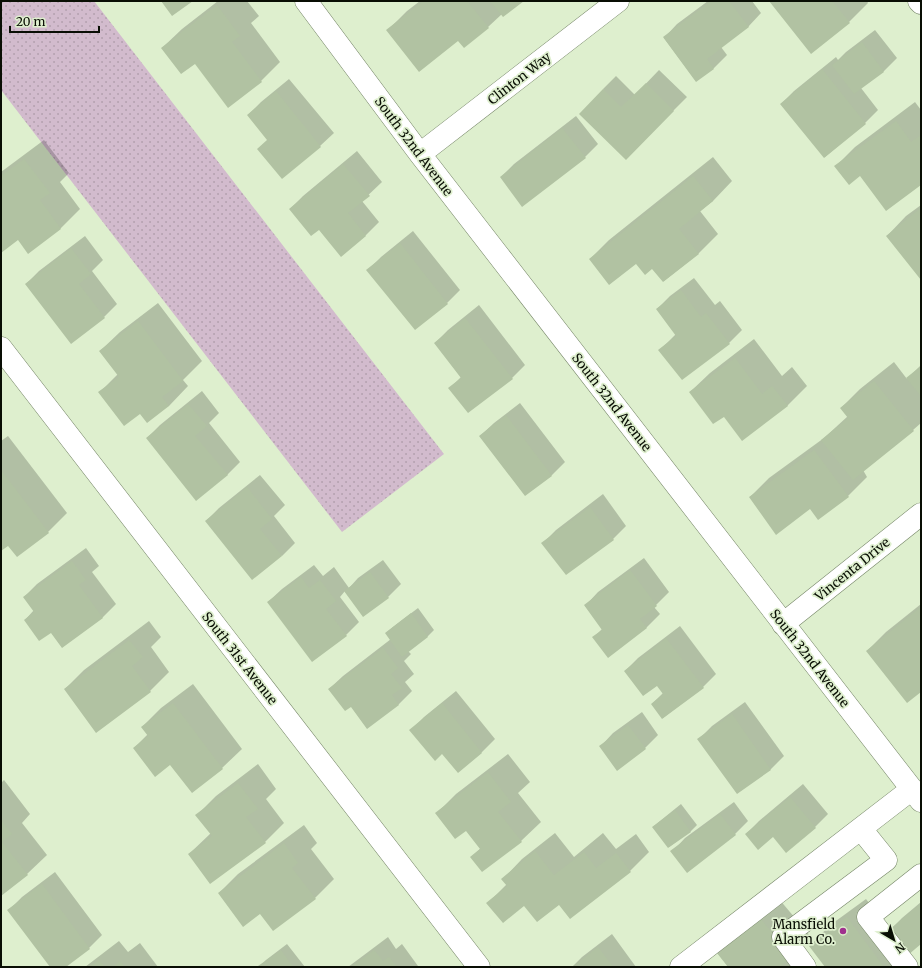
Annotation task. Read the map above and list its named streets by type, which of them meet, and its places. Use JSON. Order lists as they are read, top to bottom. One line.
{"streets":{"street":["Clinton Way","South 32nd Avenue","Vincenta Drive","South 31st Avenue"]},"crossings":[["Clinton Way","South 32nd Avenue"],["South 32nd Avenue","Vincenta Drive"]],"places":["Mansfield Alarm Co."],"scale_bar":"20 m","north":"bottom right"}
